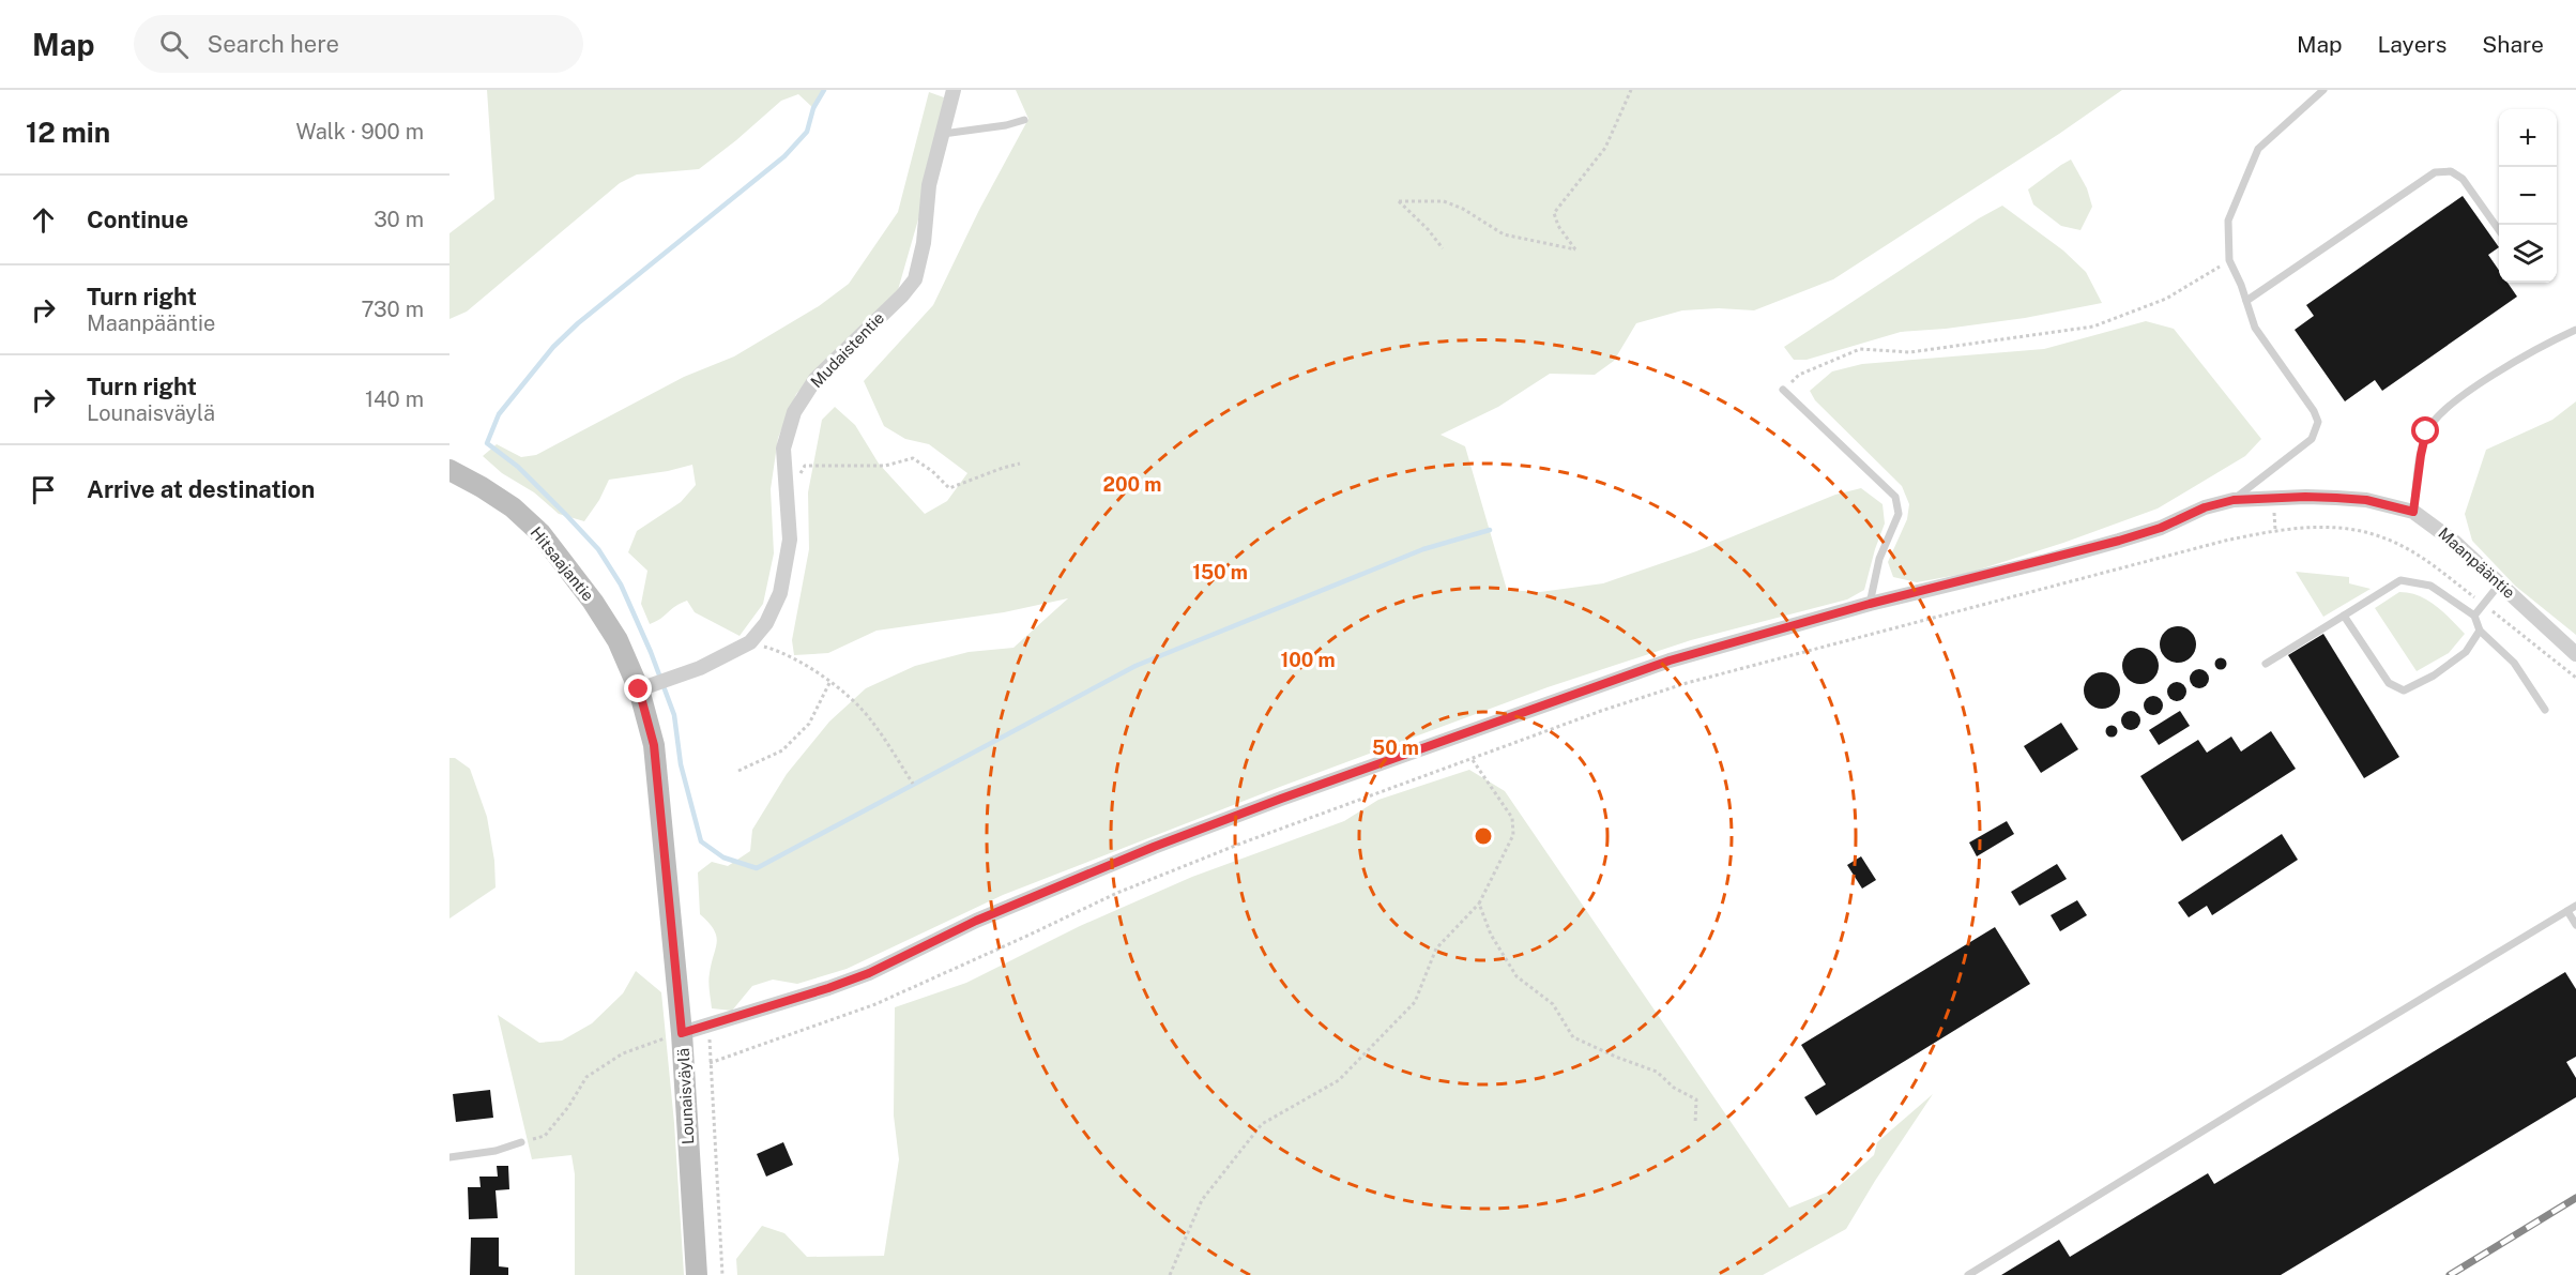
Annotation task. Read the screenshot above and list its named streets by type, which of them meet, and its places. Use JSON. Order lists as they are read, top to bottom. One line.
{"streets":{"street":["Mudaistentie","Maanpääntie","Hitsaajantie","Lounaisväylä"]},"crossings":[["Mudaistentie","Hitsaajantie"],["Mudaistentie","Lounaisväylä"],["Maanpääntie","Lounaisväylä"],["Hitsaajantie","Lounaisväylä"]],"page":{"header":"Map","search":"Search here","nav":["Map","Layers","Share"],"heading":["12 min","Walk · 900 m"],"map_buttons":["+","−"],"list":[["Continue","30 m"],["Turn right","Maanpääntie","730 m"],["Turn right","Lounaisväylä","140 m"],"Arrive at destination"]},"rings":["200 m","150 m","100 m","50 m"]}
